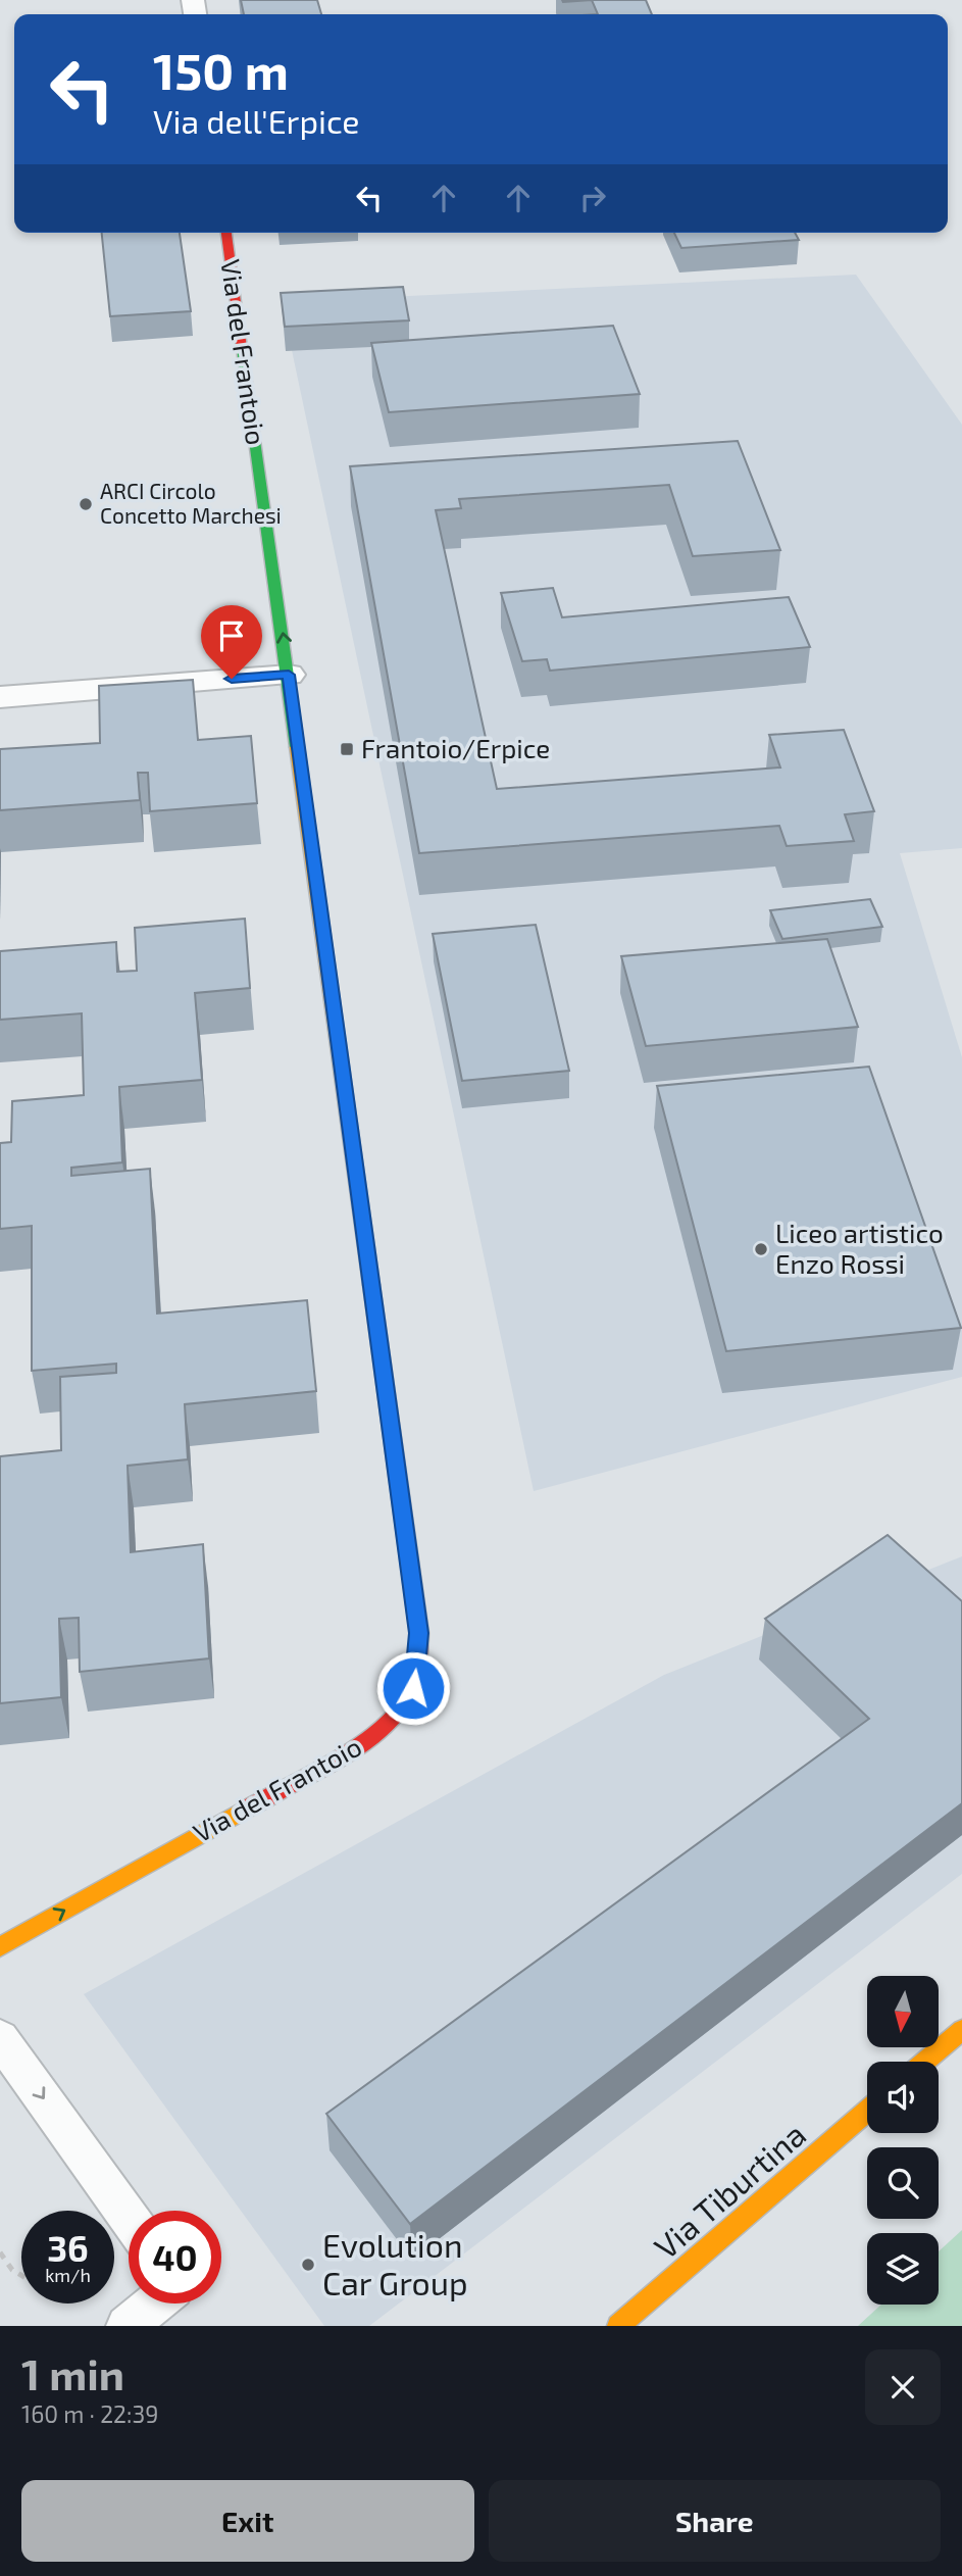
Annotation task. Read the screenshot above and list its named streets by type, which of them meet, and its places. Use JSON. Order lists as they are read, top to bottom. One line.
{"streets":{"street":["Via del Frantoio","Via Tiburtina"]},"one_way":["Via del Frantoio"],"places":{"other":["ARCI Circolo Concetto Marchesi","Liceo artistico Enzo Rossi","Evolution Car Group"],"transit":["Frantoio/Erpice"]},"north":"bottom","page":{"turn":["150 m","Via dell'Erpice"],"speed":"36 km/h","limit":"40","heading":["1 min","160 m · 22:39"],"buttons":["Exit","Share"]}}
